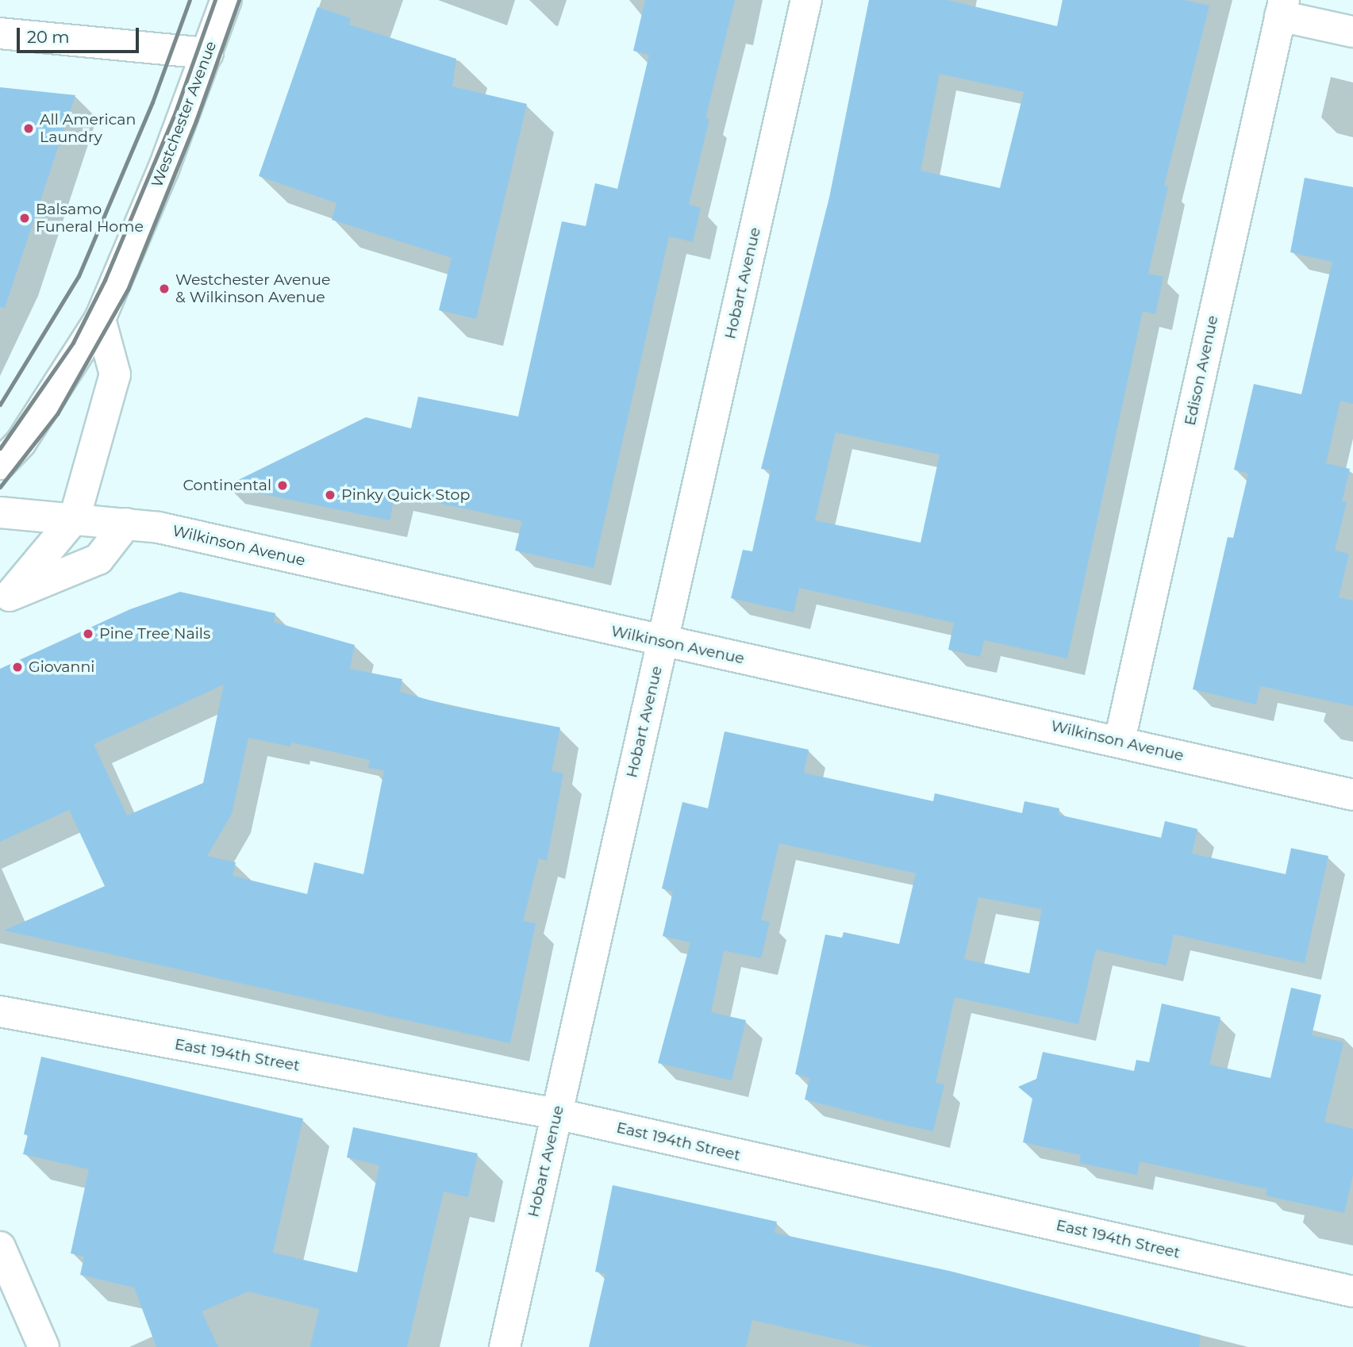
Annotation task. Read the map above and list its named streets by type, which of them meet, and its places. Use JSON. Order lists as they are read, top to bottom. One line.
{"streets":{"street":["Westchester Avenue","Hobart Avenue","Edison Avenue","Wilkinson Avenue","East 194th Street"]},"crossings":[["Hobart Avenue","Wilkinson Avenue"],["Hobart Avenue","East 194th Street"],["Edison Avenue","Wilkinson Avenue"]],"places":["All American Laundry","Balsamo Funeral Home","Westchester Avenue & Wilkinson Avenue","Continental","Pinky Quick Stop","Pine Tree Nails","Giovanni"],"scale_bar":"20 m"}
